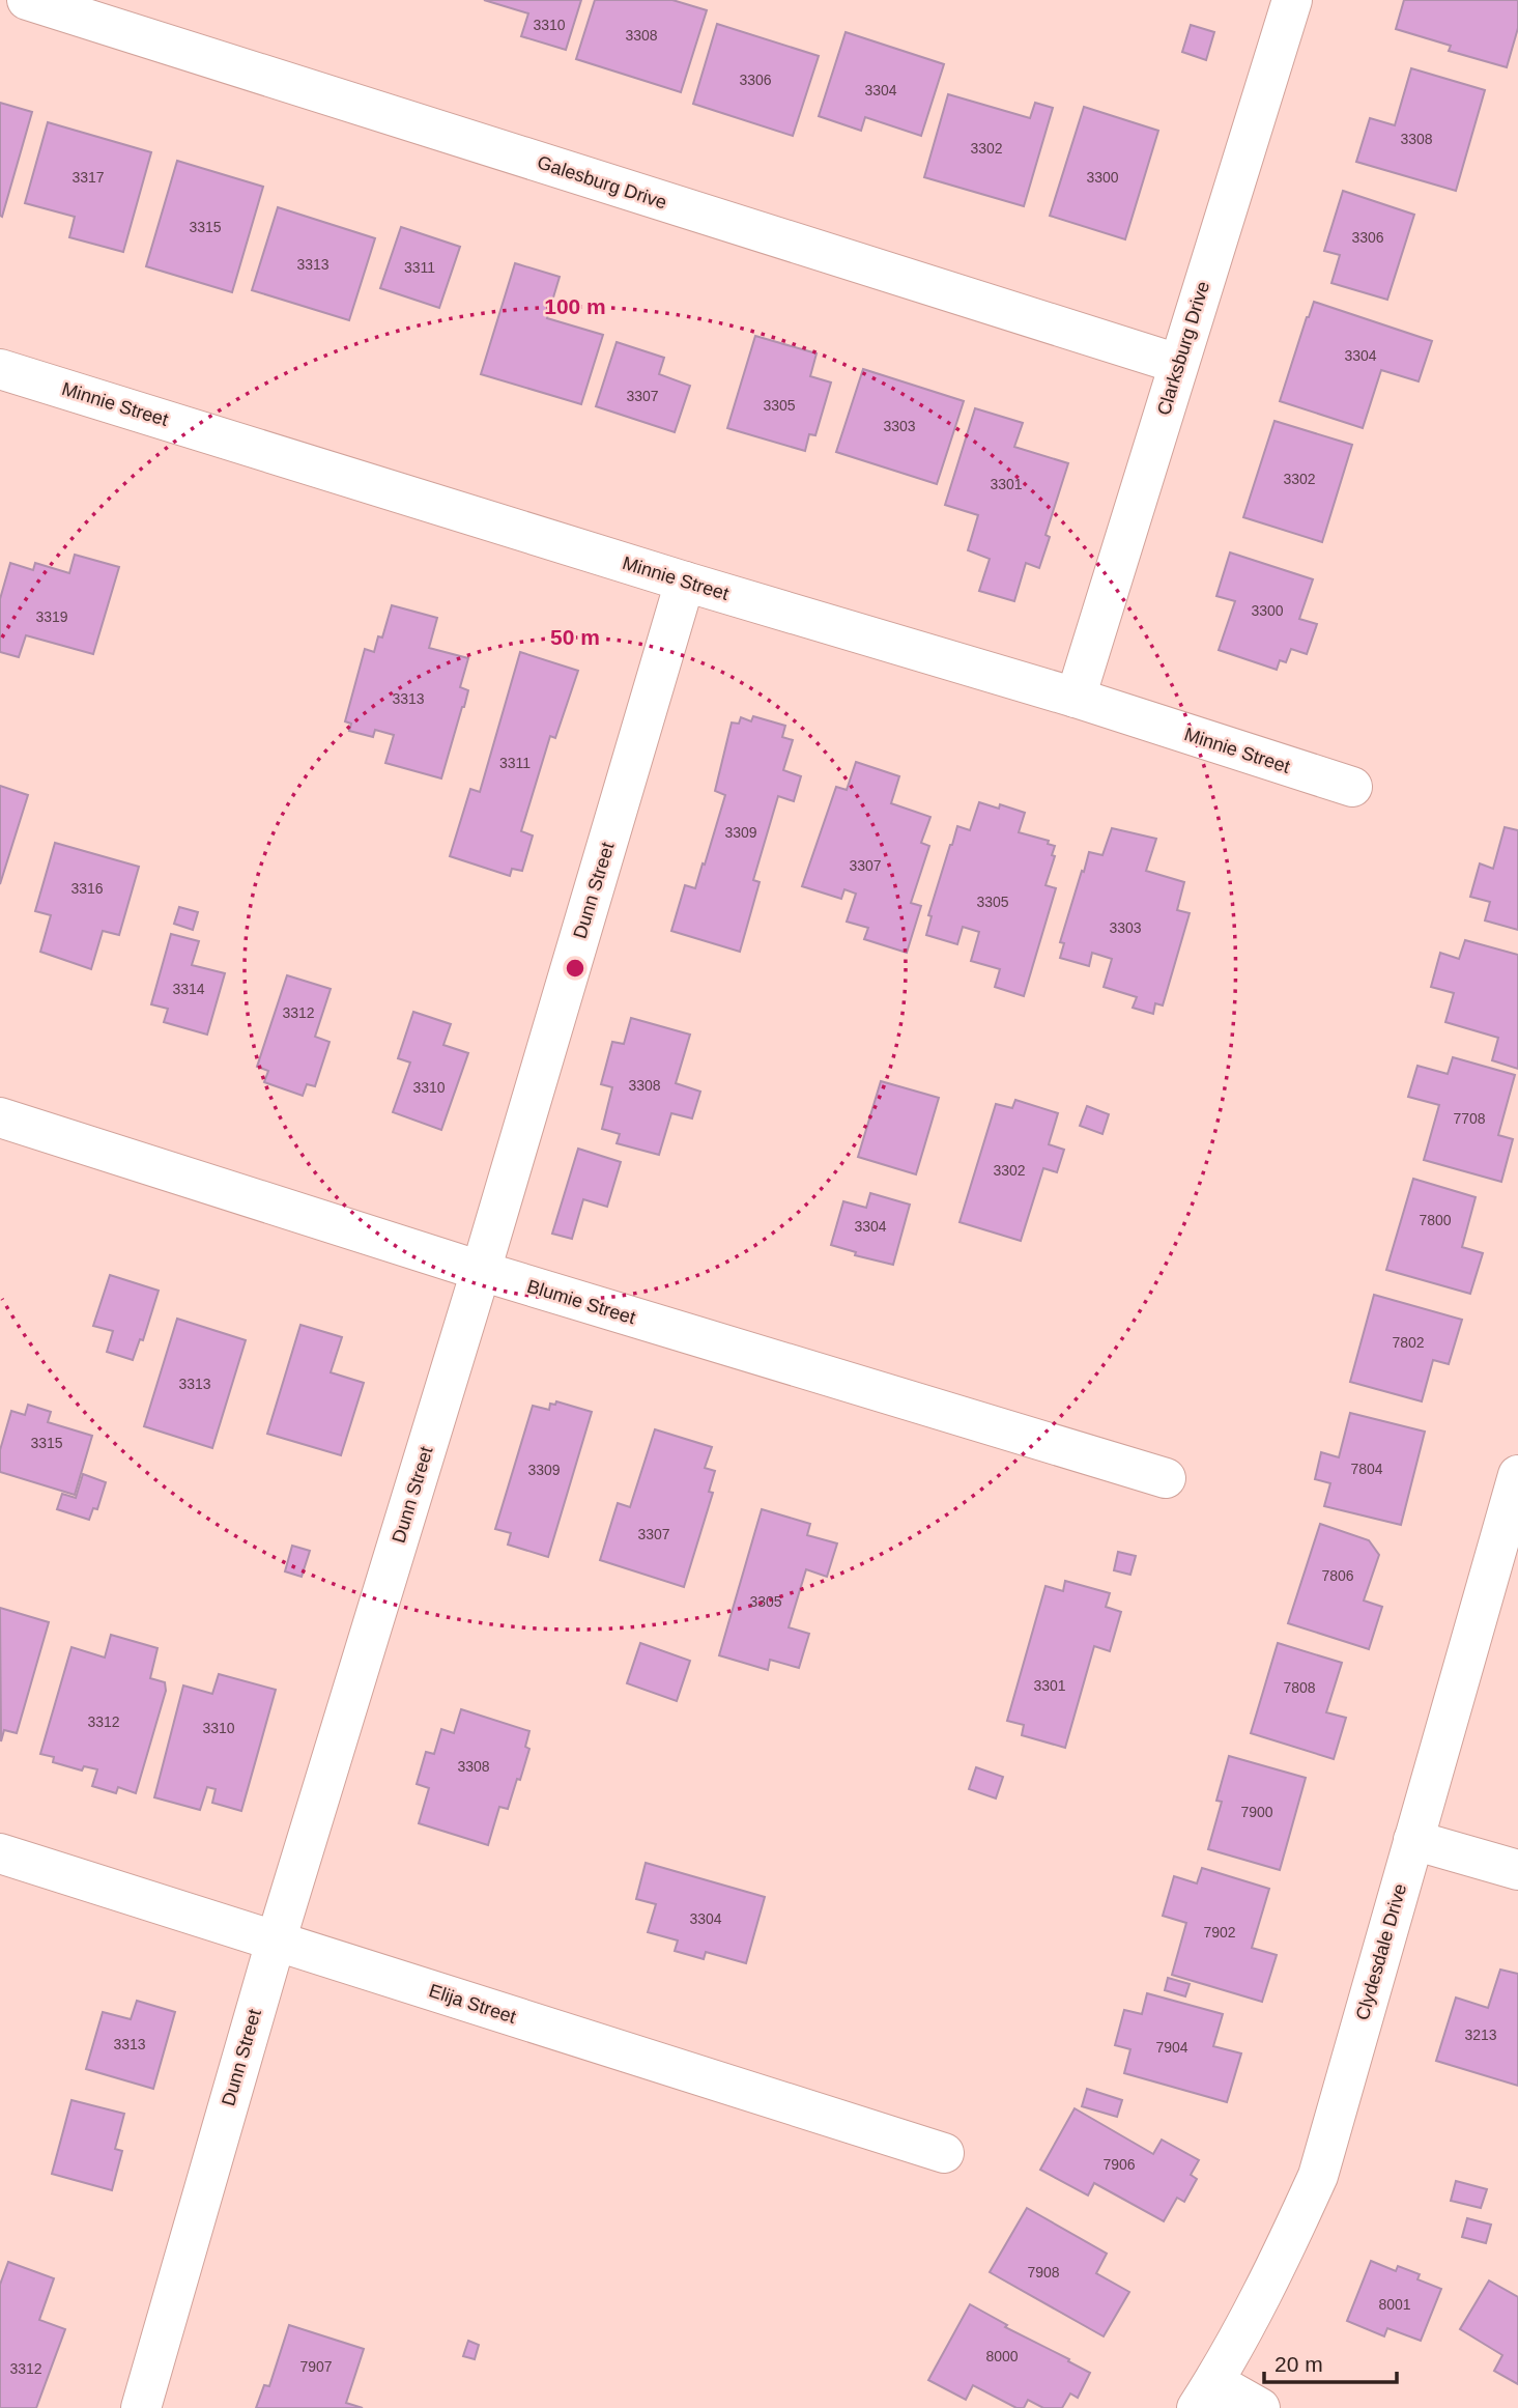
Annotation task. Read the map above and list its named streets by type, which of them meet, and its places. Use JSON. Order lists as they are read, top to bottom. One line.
{"streets":{"street":["Galesburg Drive","Clarksburg Drive","Minnie Street","Dunn Street","Blumie Street","Clydesdale Drive","Elija Street"]},"crossings":[["Galesburg Drive","Clarksburg Drive"],["Clarksburg Drive","Minnie Street"],["Minnie Street","Dunn Street"],["Dunn Street","Blumie Street"],["Dunn Street","Elija Street"]],"house_numbers":["3310","3308","3306","3304","3308","3302","3317","3300","3315","3306","3313","3311","3304","3307","3305","3303","3302","3301","3300","3319","3313","3311","3309","3307","3316","3305","3303","3314","3312","3308","3310","7708","3302","7800","3304","7802","3313","3315","7804","3309","3307","7806","3305","3301","7808","3312","3310","3308","7900","3304","7902","3213","3313","7904","7906","7908","8001","8000","7907","3312"],"scale_bar":"20 m","rings":["100 m","50 m"]}
